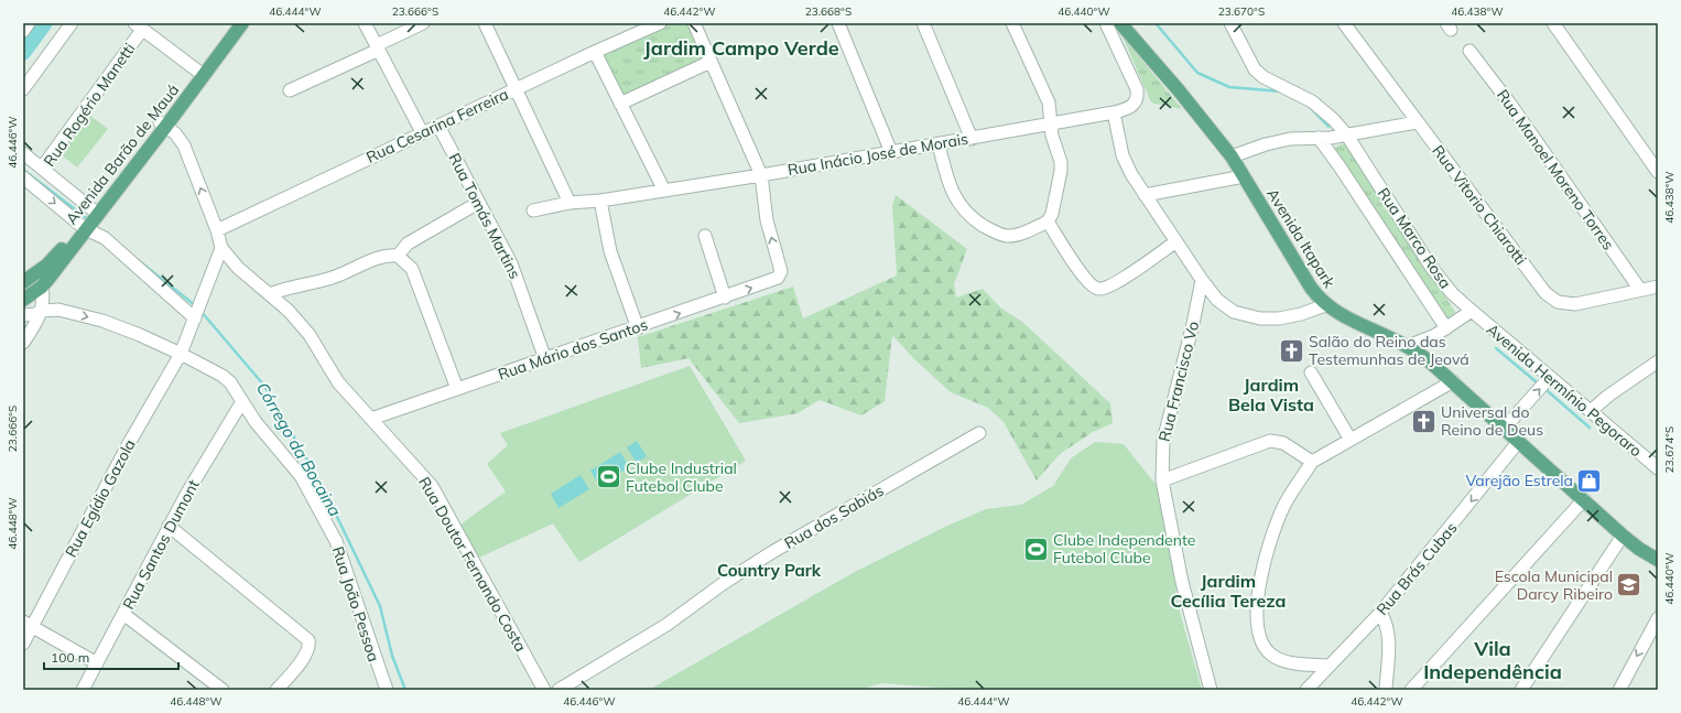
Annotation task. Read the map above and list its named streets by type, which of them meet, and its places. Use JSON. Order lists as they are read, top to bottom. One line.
{"streets":{"main road":["Avenida Barão de Mauá","Avenida Itapark"],"street":["Rua Rogério Manetti","Rua Cesarina Ferreira","Rua Inácio José de Morais","Rua Manoel Moreno Torres","Rua Vitorio Chiarotti","Rua Tomás Martins","Rua Marco Rosa","Rua Mário dos Santos","Rua Francisco Vo","Avenida Hermínio Pegoraro","Rua Egídio Gazola","Rua dos Sabiás","Rua Santos Dumont","Rua Doutor Fernando Costa","Rua Brás Cubas","Rua João Pessoa"]},"crossings":[["Rua Rogério Manetti","Avenida Barão de Mauá"],["Rua Cesarina Ferreira","Rua Tomás Martins"],["Rua Cesarina Ferreira","Rua Doutor Fernando Costa"],["Avenida Barão de Mauá","Rua Doutor Fernando Costa"],["Rua Inácio José de Morais","Rua Mário dos Santos"],["Rua Manoel Moreno Torres","Rua Vitorio Chiarotti"],["Rua Tomás Martins","Rua Mário dos Santos"],["Avenida Itapark","Rua Brás Cubas"],["Rua Marco Rosa","Avenida Hermínio Pegoraro"],["Rua Mário dos Santos","Rua Doutor Fernando Costa"],["Rua Egídio Gazola","Rua João Pessoa"],["Rua Santos Dumont","Rua João Pessoa"]],"districts":["Jardim Campo Verde","Jardim Bela Vista","Country Park","Jardim Cecília Tereza","Vila Independência"],"water":["Córrego da Bocaina"],"places":{"church":["Salão do Reino das Testemunhas de Jeová","Universal do Reino de Deus"],"sports":["Clube Industrial Futebol Clube","Clube Independente Futebol Clube"],"shop":["Varejão Estrela"],"school or university":["Escola Municipal Darcy Ribeiro"]},"scale_bar":"100 m","coordinates":["46.444°W","23.666°S","46.442°W","23.668°S","46.440°W","23.670°S","46.438°W","46.446°W","23.674°S","46.448°W"]}
